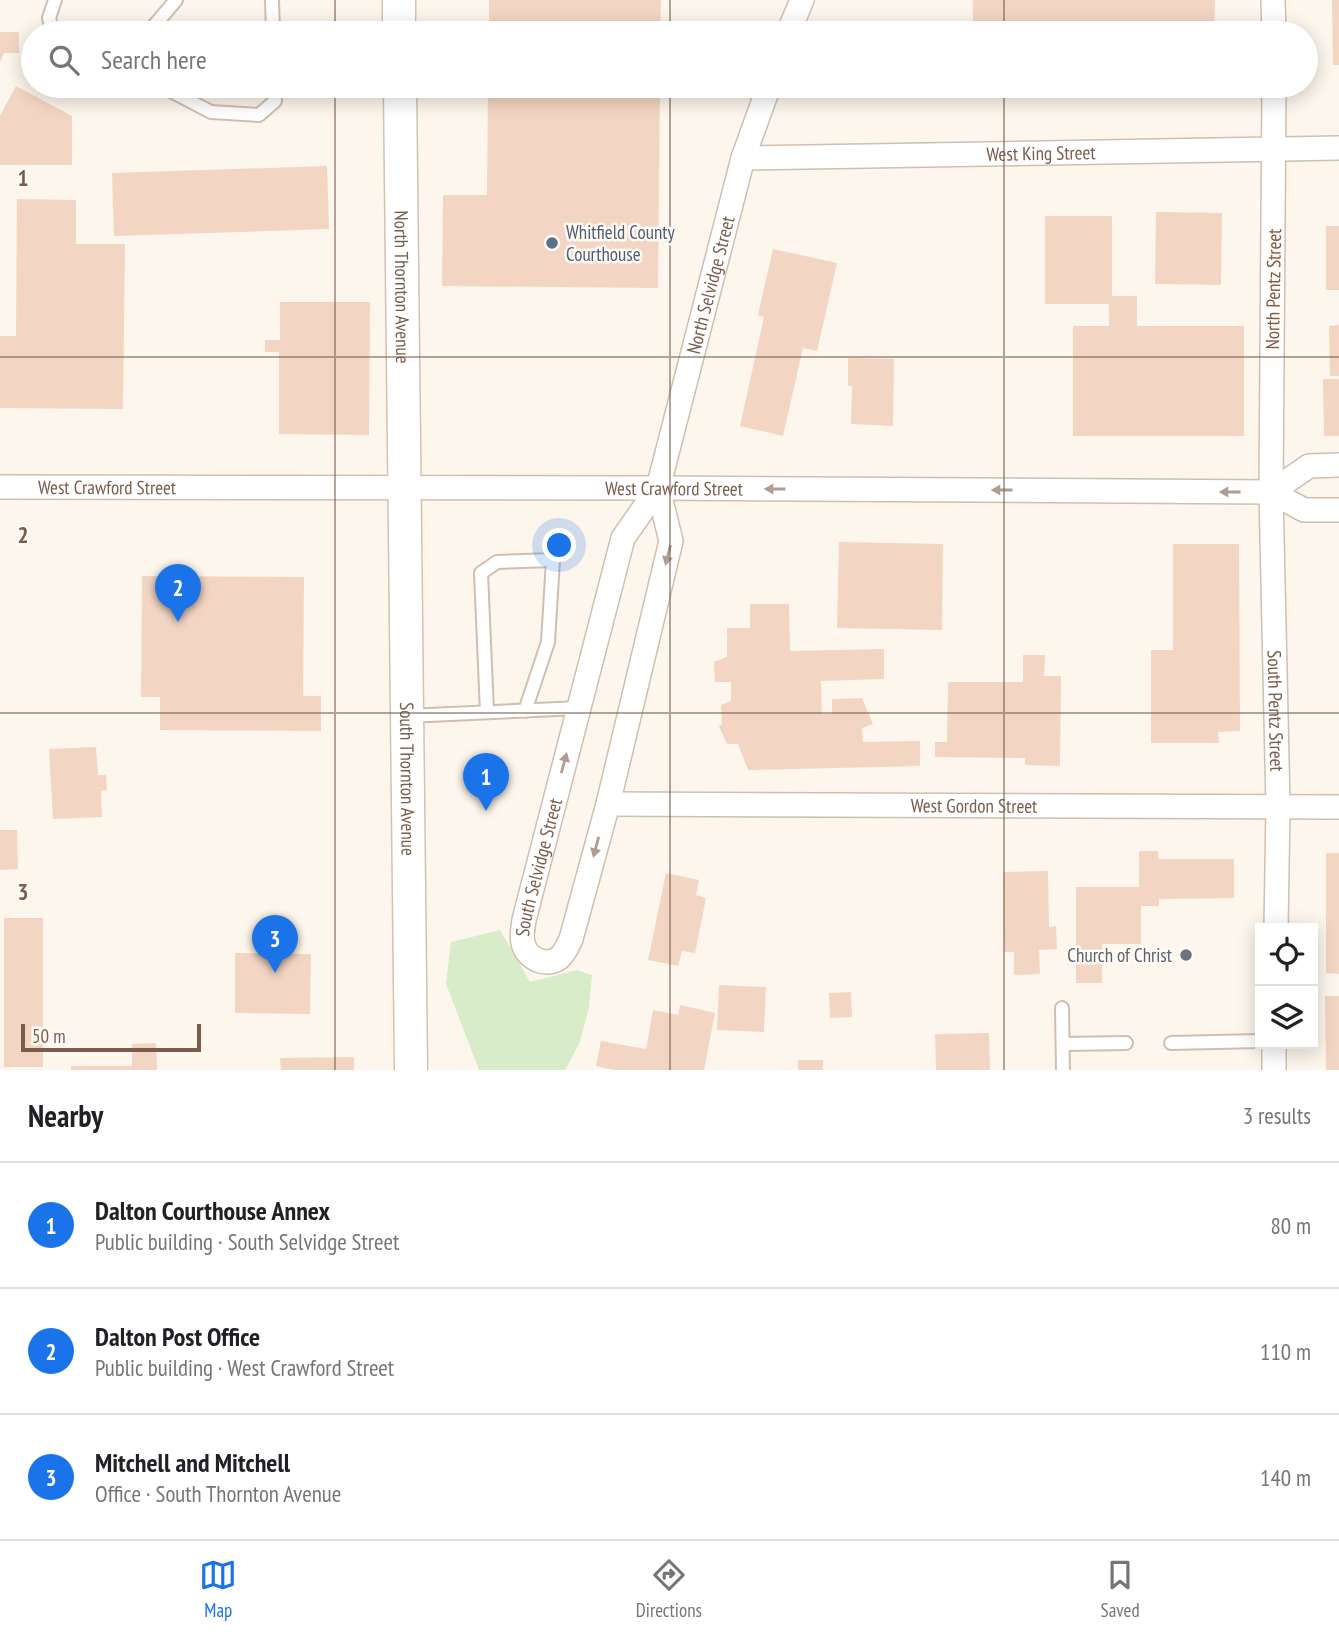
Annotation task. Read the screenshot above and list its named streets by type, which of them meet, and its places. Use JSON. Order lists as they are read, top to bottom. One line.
{"streets":{"main road":["North Thornton Avenue","South Thornton Avenue"],"street":["West King Street","North Selvidge Street","North Pentz Street","West Crawford Street","South Pentz Street","West Gordon Street","South Selvidge Street"]},"crossings":[["West King Street","North Selvidge Street"],["West King Street","North Pentz Street"],["North Selvidge Street","West Crawford Street"],["North Selvidge Street","South Selvidge Street"],["North Thornton Avenue","West Crawford Street"],["North Thornton Avenue","South Thornton Avenue"],["North Pentz Street","West Crawford Street"],["North Pentz Street","South Pentz Street"],["West Crawford Street","South Pentz Street"],["West Crawford Street","South Thornton Avenue"],["West Crawford Street","South Selvidge Street"],["South Pentz Street","West Gordon Street"],["West Gordon Street","South Selvidge Street"]],"one_way":["West Crawford Street"],"places":["Whitfield County Courthouse","Church of Christ"],"scale_bar":"50 m","page":{"search":"Search here","pins":["2","1","3"],"scale":"50 m","heading":["Nearby","3 results"],"list":[{"mark":"1","name":"Dalton Courthouse Annex","note":"Public building · South Selvidge Street","value":"80 m"},{"mark":"2","name":"Dalton Post Office","note":"Public building · West Crawford Street","value":"110 m"},{"mark":"3","name":"Mitchell and Mitchell","note":"Office · South Thornton Avenue","value":"140 m"}],"nav":["Map","Directions","Saved"]},"grid":{"rows":["1","2","3"]}}
